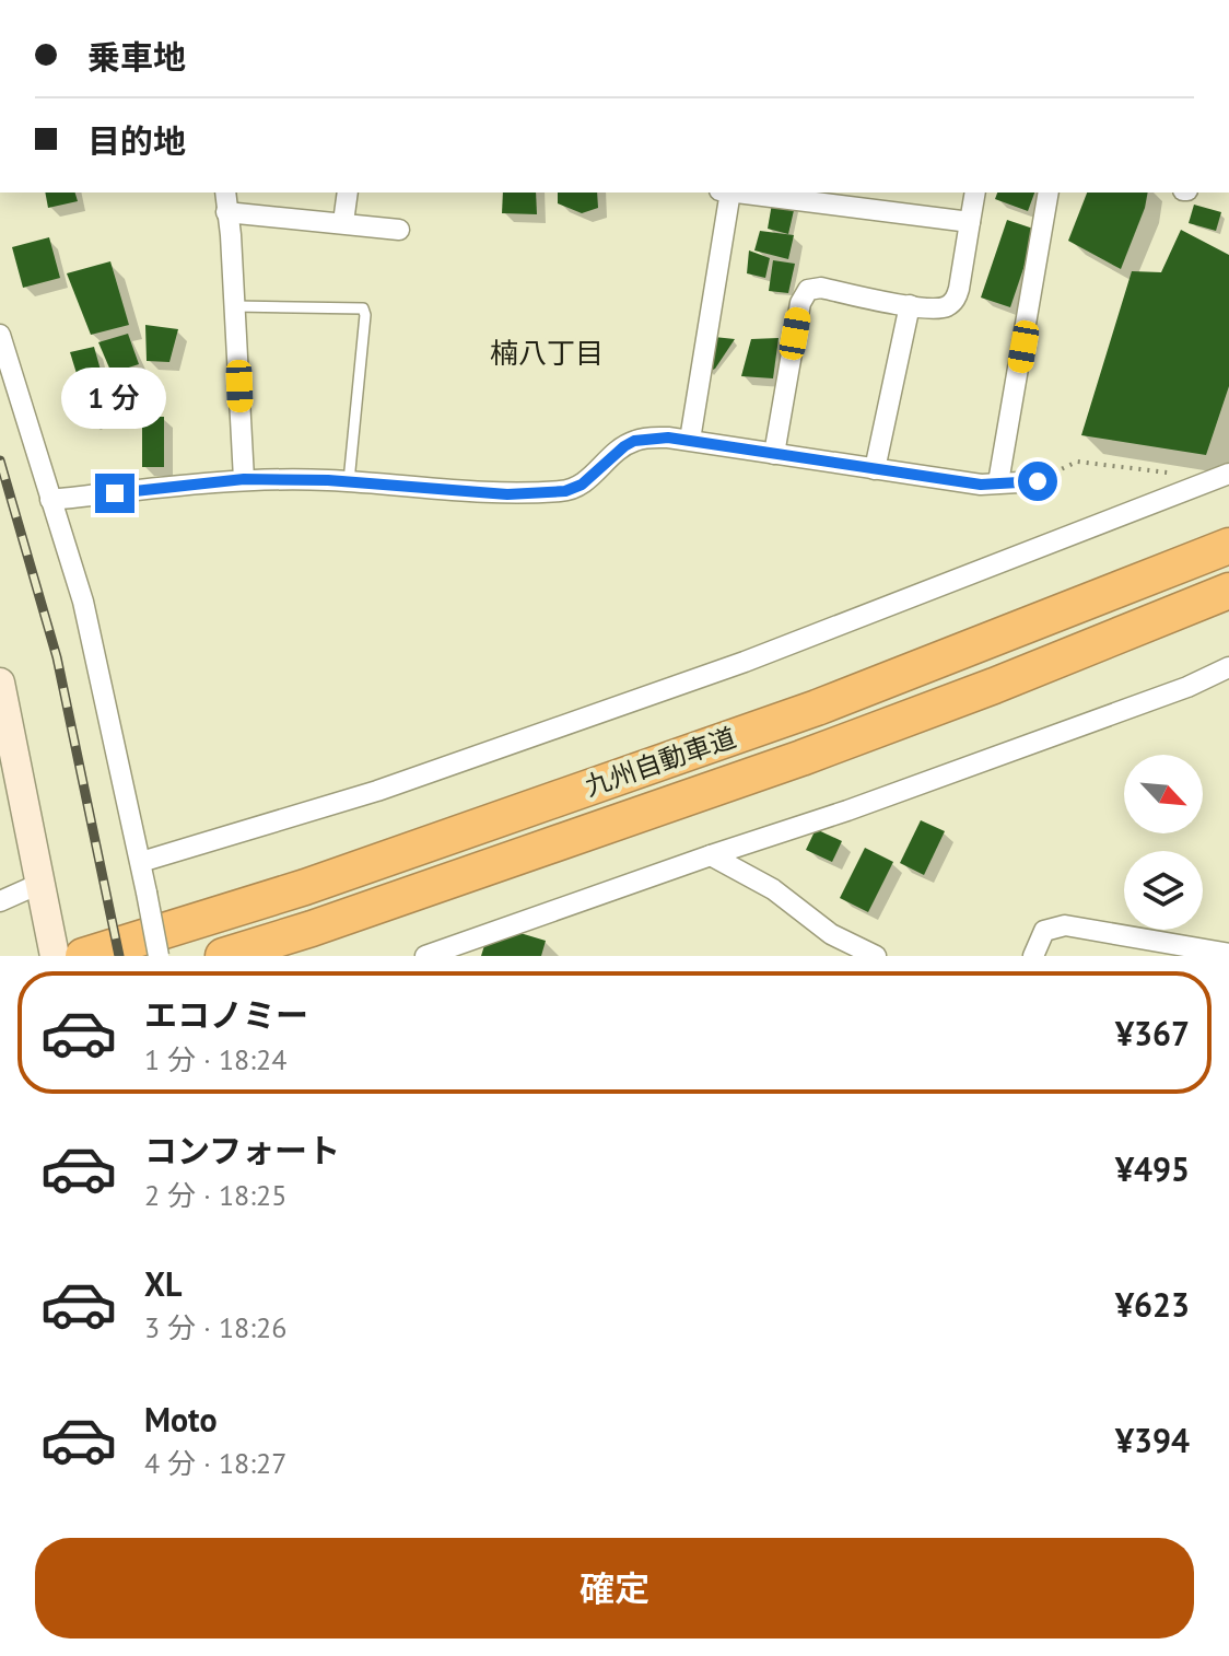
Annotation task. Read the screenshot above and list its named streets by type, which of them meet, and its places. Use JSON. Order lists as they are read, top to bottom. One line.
{"streets":{"highway":["九州自動車道"]},"districts":["楠八丁目"],"north":"bottom right","page":{"banner":["乗車地","目的地"],"bubble":"1 分","list":[{"name":"エコノミー","note":"1 分 · 18:24","value":"¥367"},{"name":"コンフォート","note":"2 分 · 18:25","value":"¥495"},{"name":"XL","note":"3 分 · 18:26","value":"¥623"},{"name":"Moto","note":"4 分 · 18:27","value":"¥394"}],"buttons":"確定"}}
